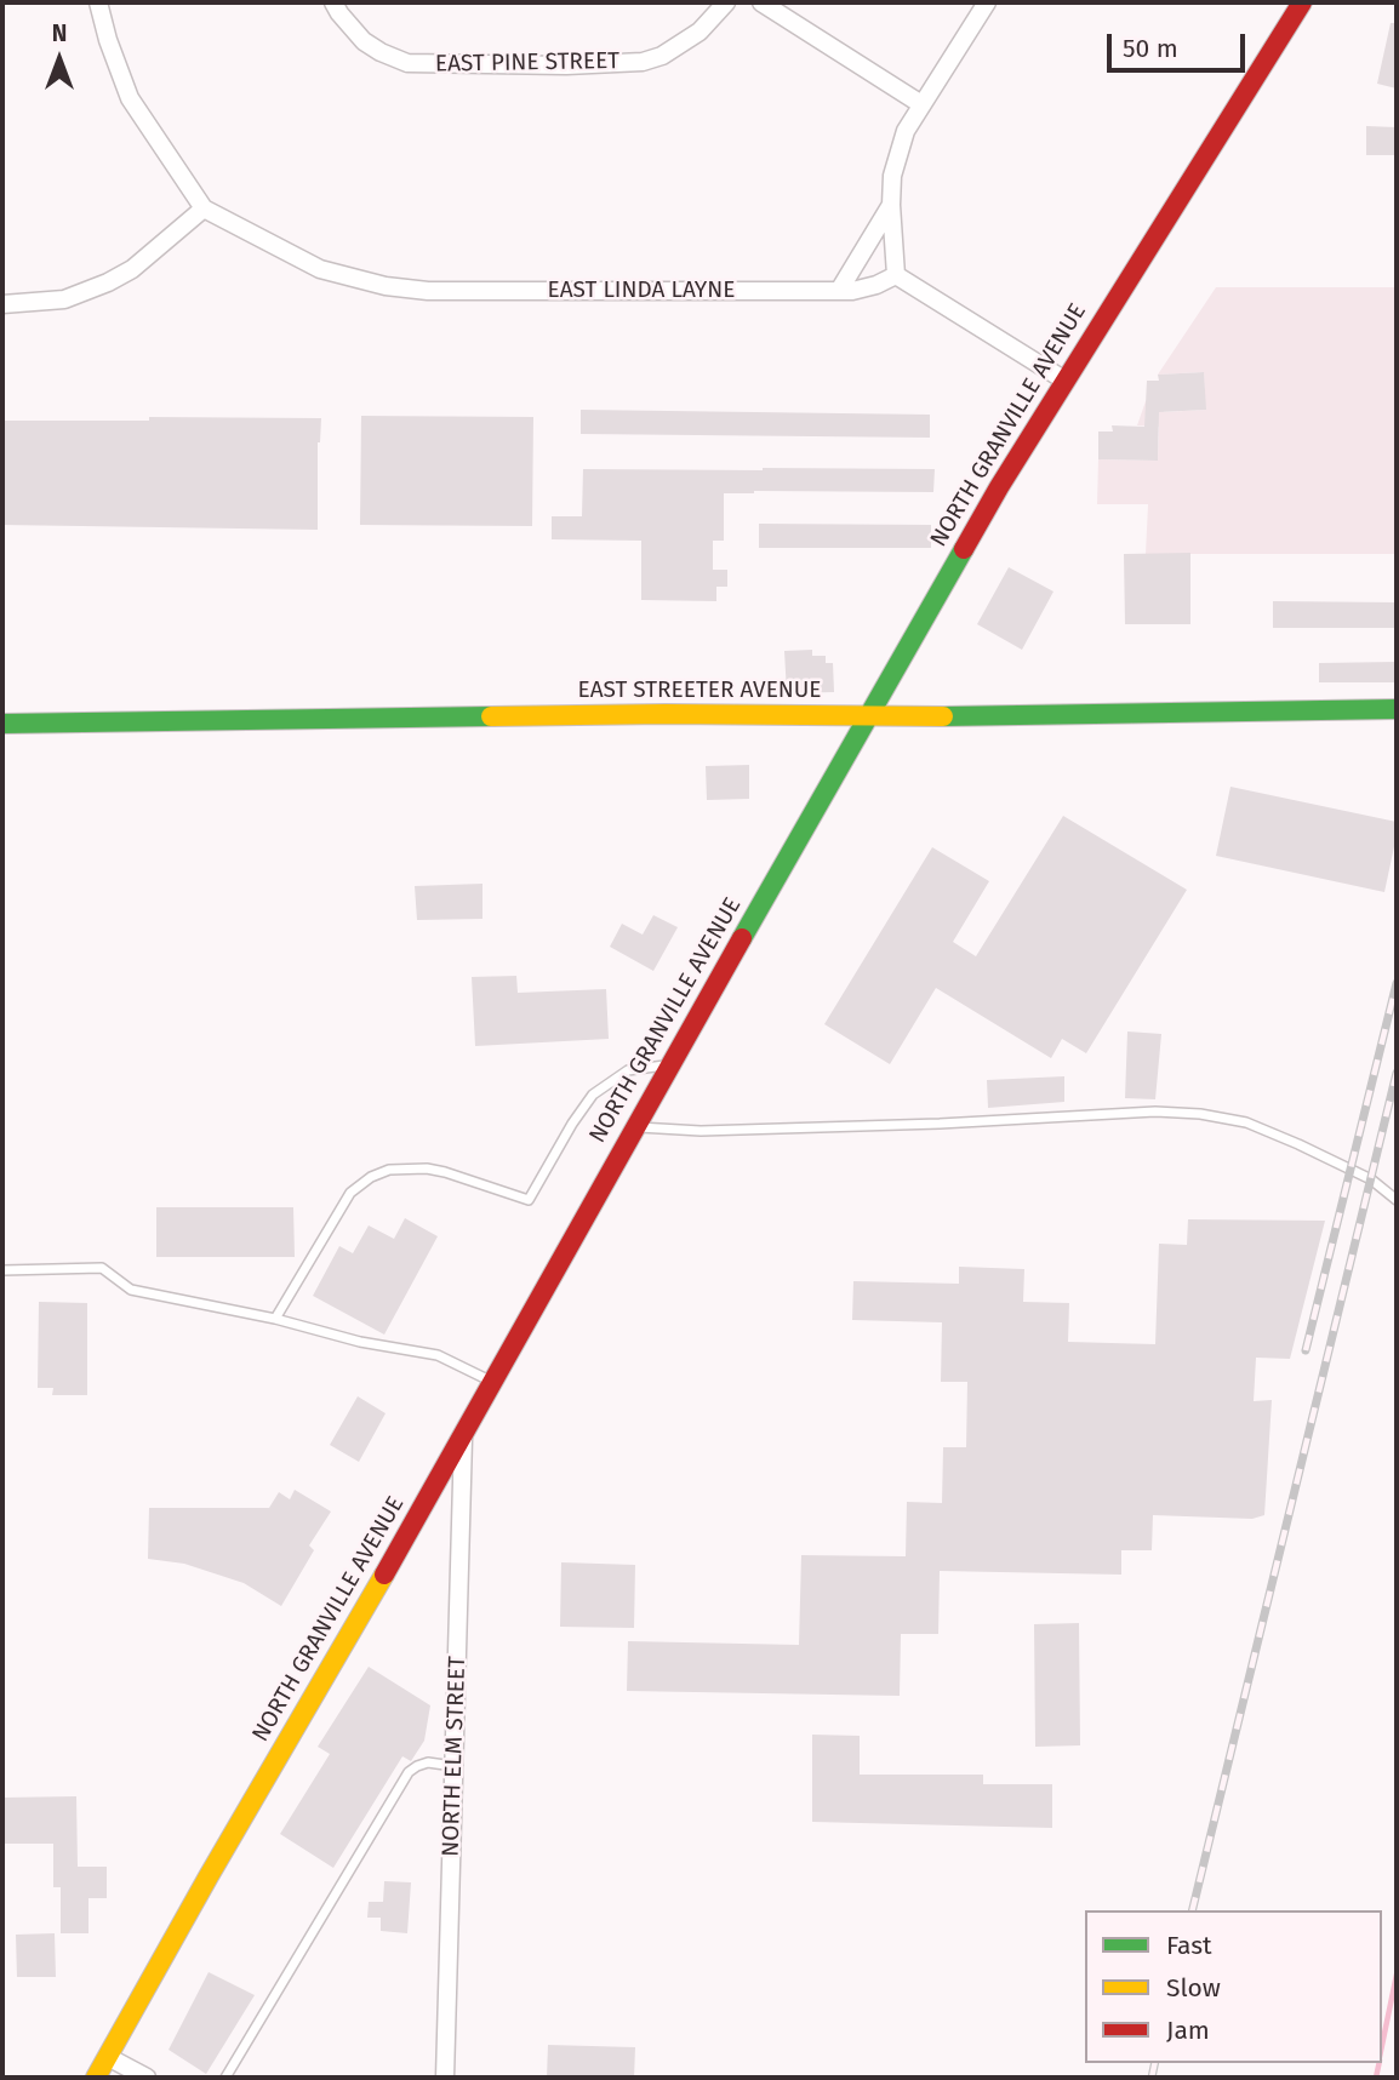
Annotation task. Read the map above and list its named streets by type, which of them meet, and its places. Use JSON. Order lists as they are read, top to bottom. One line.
{"streets":{"main road":["NORTH GRANVILLE AVENUE","EAST STREETER AVENUE"],"street":["EAST PINE STREET","EAST LINDA LAYNE","NORTH ELM STREET"]},"crossings":[["NORTH GRANVILLE AVENUE","EAST STREETER AVENUE"],["NORTH GRANVILLE AVENUE","NORTH ELM STREET"]],"legend":["Fast","Slow","Jam"],"scale_bar":"50 m","north":"top"}
